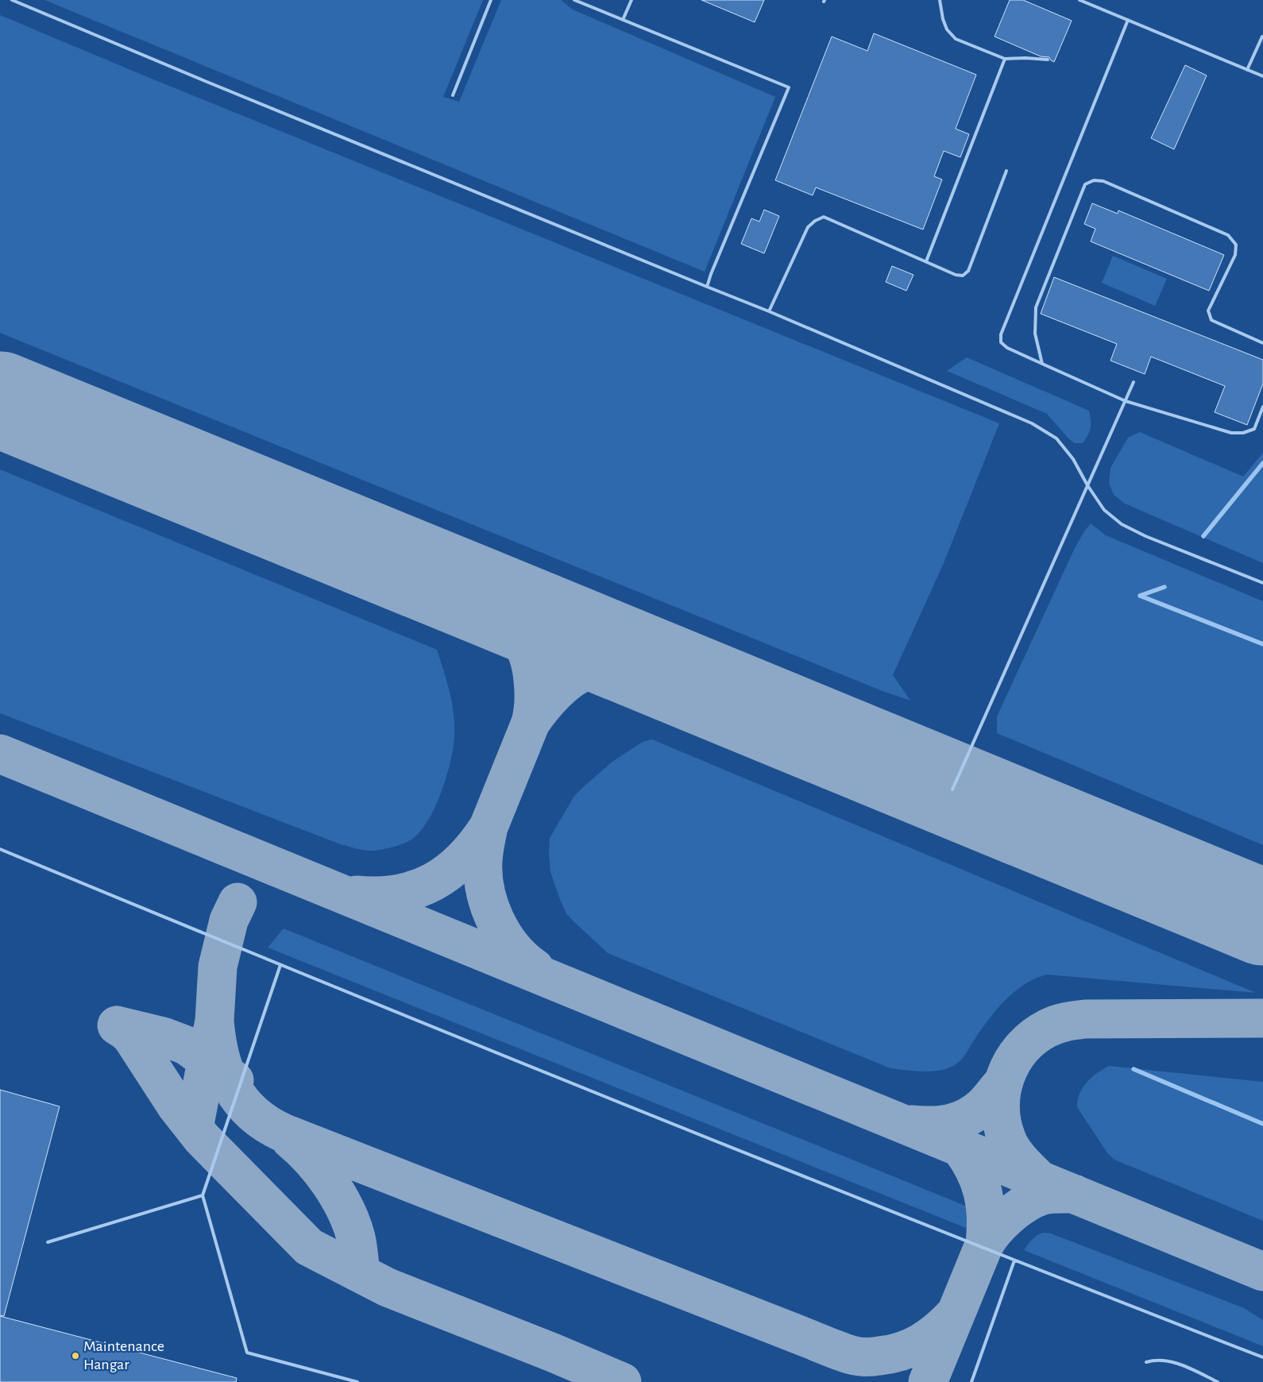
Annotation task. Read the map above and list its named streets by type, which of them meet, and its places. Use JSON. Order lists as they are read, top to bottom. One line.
{"places":["Maintenance Hangar"]}
